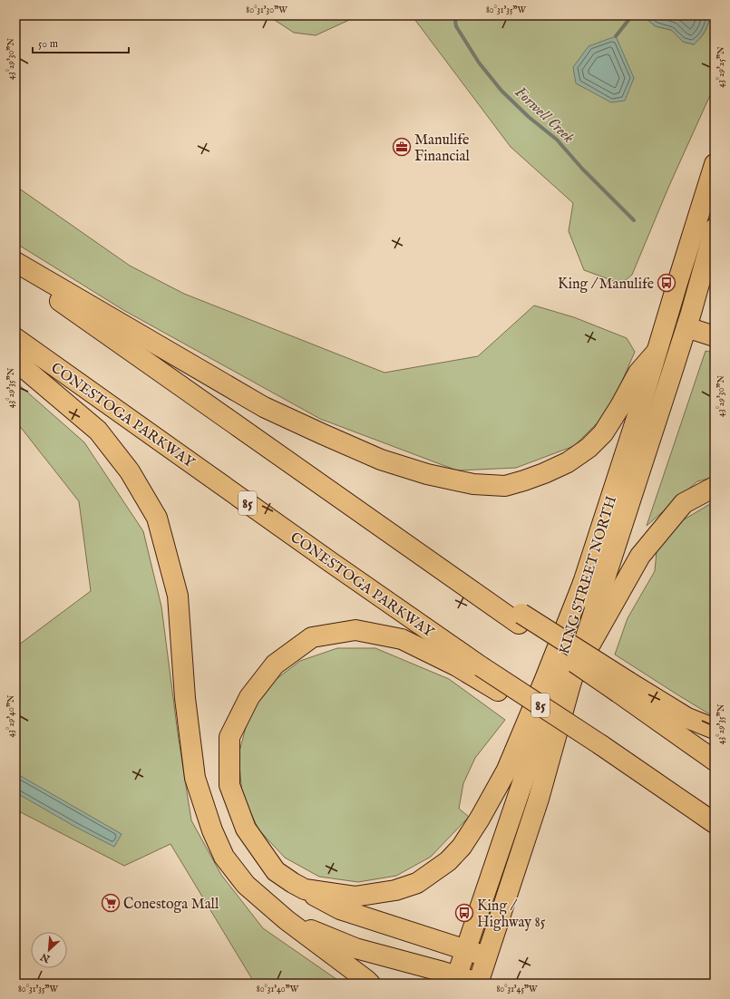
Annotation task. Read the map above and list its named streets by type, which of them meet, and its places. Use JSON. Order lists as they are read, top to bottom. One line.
{"streets":{"main road":["CONESTOGA PARKWAY","85","KING STREET NORTH"]},"water":["Forwell Creek"],"places":{"office":["Manulife Financial"],"bus stop":["King / Manulife","King / Highway 85"],"supermarket":["Conestoga Mall"]},"scale_bar":"50 m","north":"bottom left","coordinates":["80°31'30\"W","80°31'35\"W","43°29'30\"N","43°29'25\"N","43°29'35\"N","43°29'40\"N","80°31'40\"W","80°31'45\"W"]}
